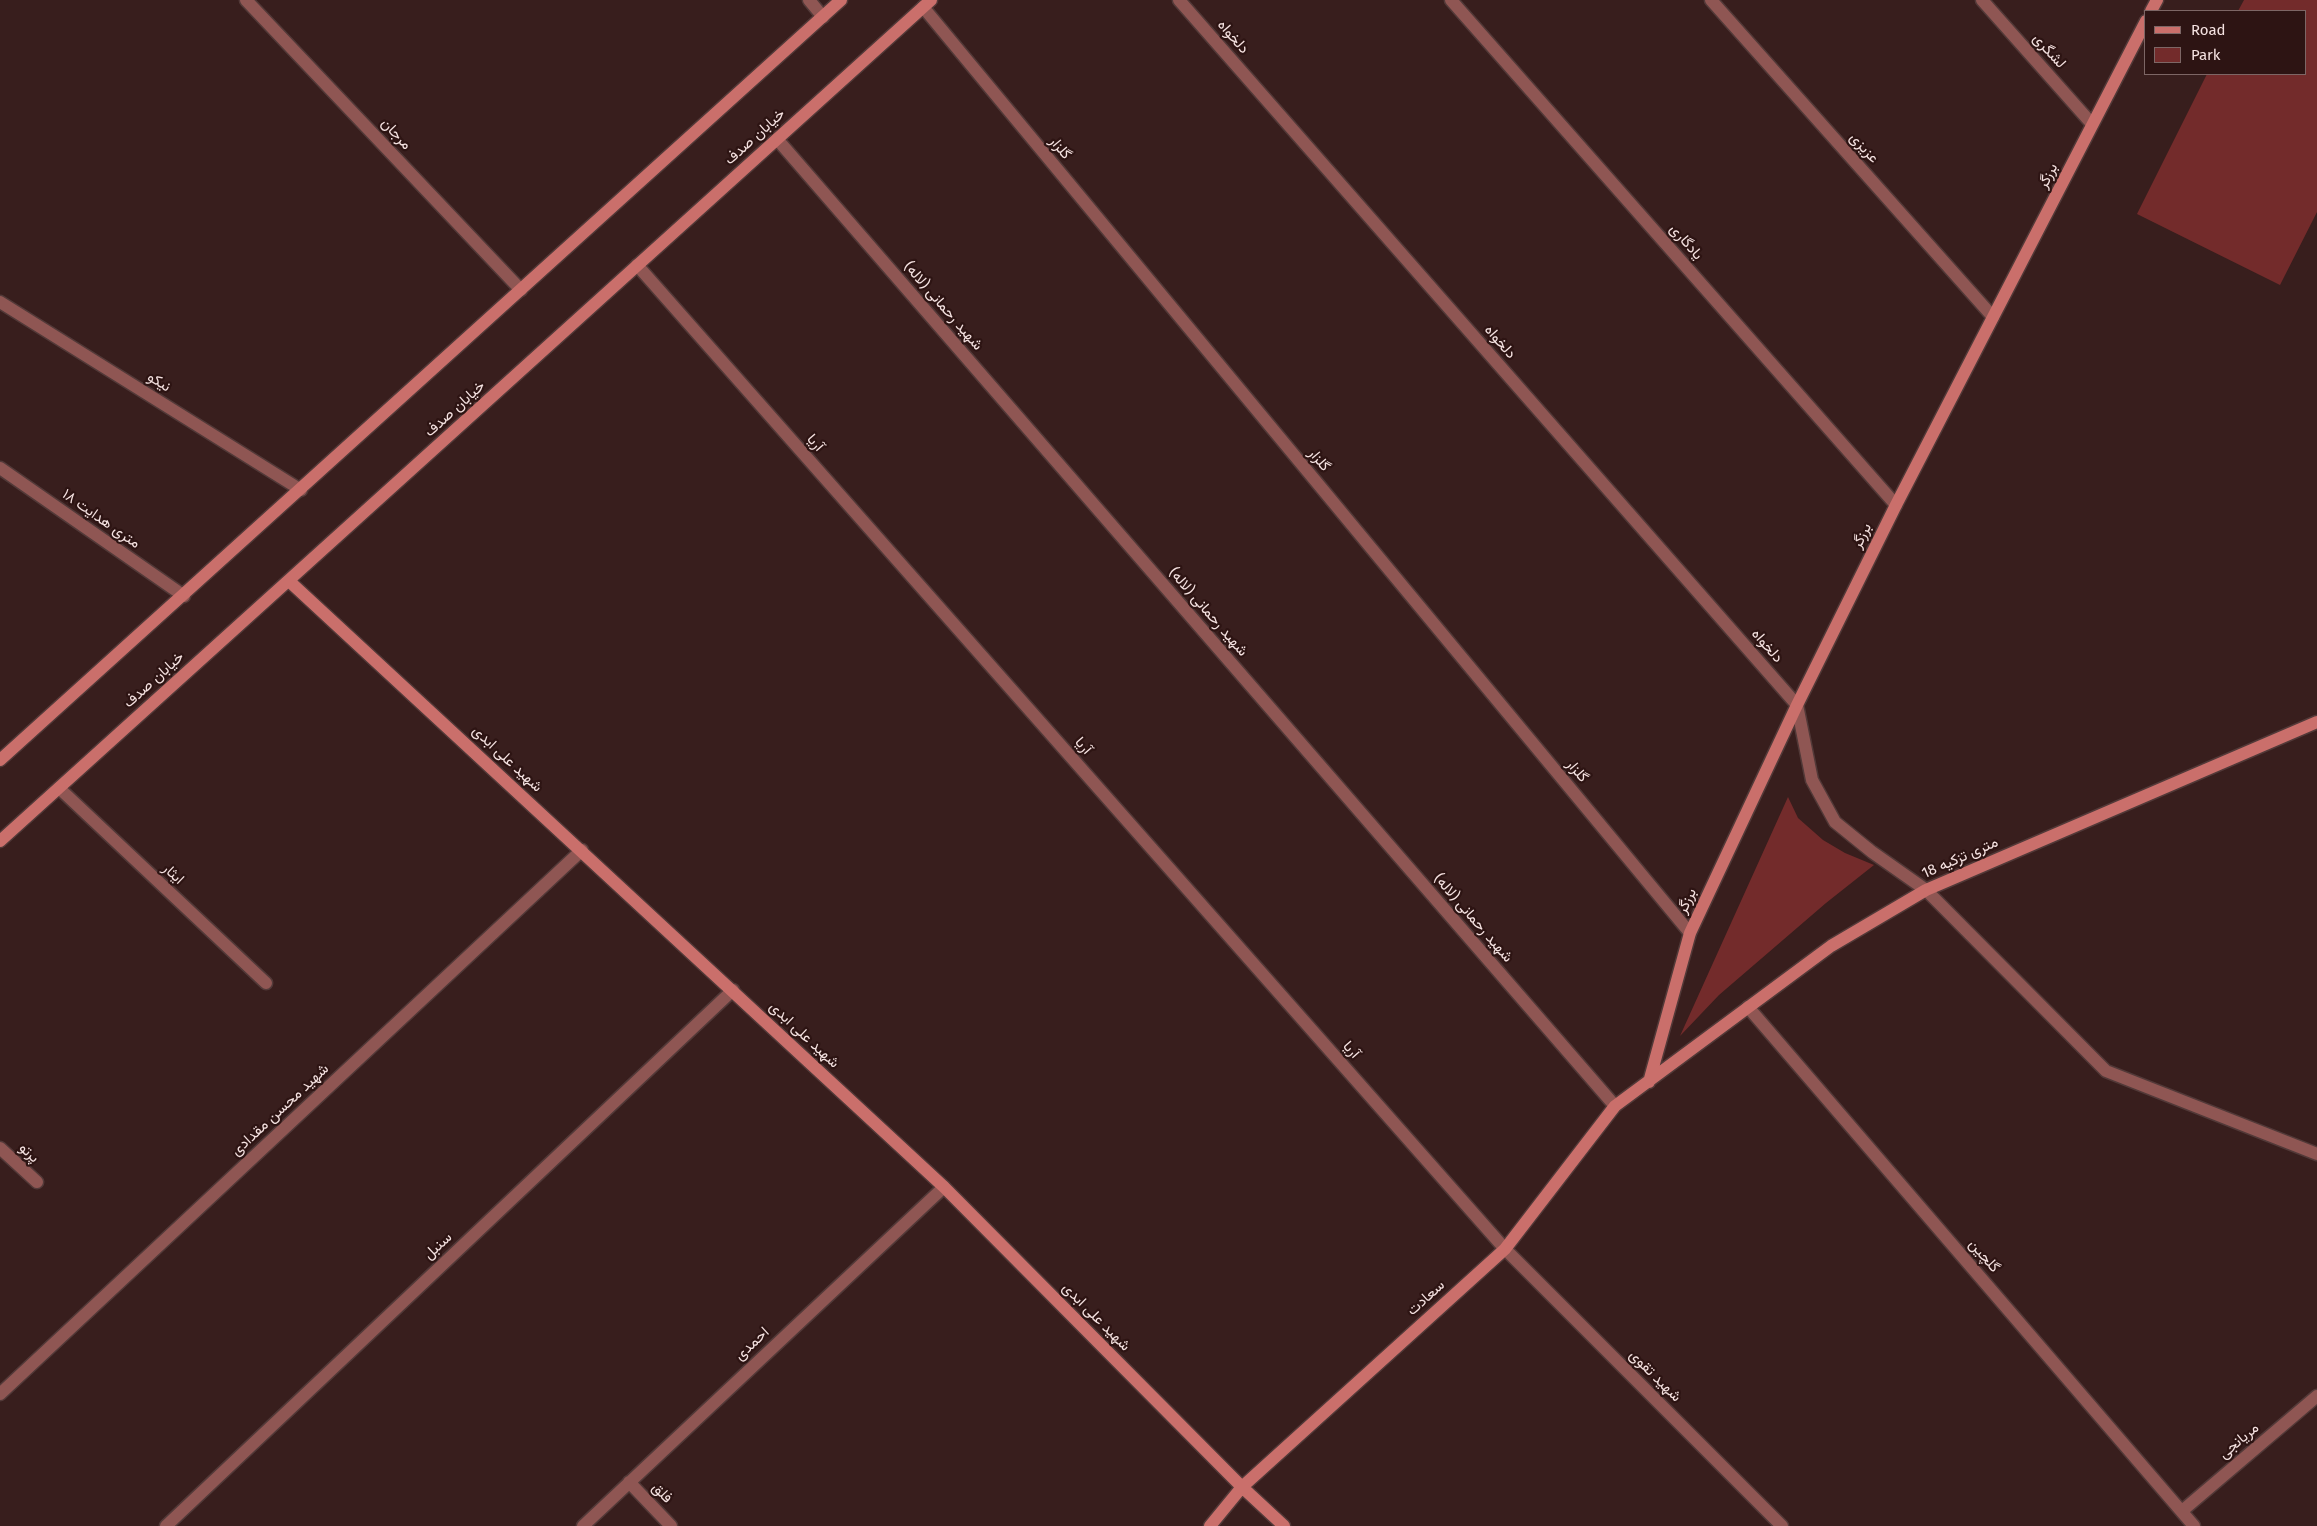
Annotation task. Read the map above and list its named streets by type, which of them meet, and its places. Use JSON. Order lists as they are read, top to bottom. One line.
{"streets":{"street":["دلخواه","لشگری","مرجان","خیابان صدف","گلزار","عزیزی","برزگر","یادگاری","شهید رحمانی (لاله)","نیکو","آریا","۱۸ متری هدایت","شهید علی ابدی","18 متری تزکیه","ایثار","شهید محسن مقدادی","پرتو","سنبل","گلچین","سعادت","احمدی","شهید تقوی","مریانجی","فلق"]},"crossings":[["دلخواه","برزگر"],["لشگری","برزگر"],["خیابان صدف","گلزار"],["خیابان صدف","شهید رحمانی (لاله)"],["خیابان صدف","آریا"],["خیابان صدف","شهید علی ابدی"],["خیابان صدف","ایثار"],["گلزار","برزگر"],["عزیزی","برزگر"],["برزگر","یادگاری"],["برزگر","18 متری تزکیه"],["برزگر","سعادت"],["شهید رحمانی (لاله)","سعادت"],["آریا","سعادت"],["آریا","شهید تقوی"],["شهید علی ابدی","شهید محسن مقدادی"],["شهید علی ابدی","سنبل"],["شهید علی ابدی","سعادت"],["شهید علی ابدی","احمدی"],["18 متری تزکیه","گلچین"],["18 متری تزکیه","سعادت"],["گلچین","مریانجی"],["سعادت","شهید تقوی"],["احمدی","فلق"]],"legend":["Road","Park"]}
